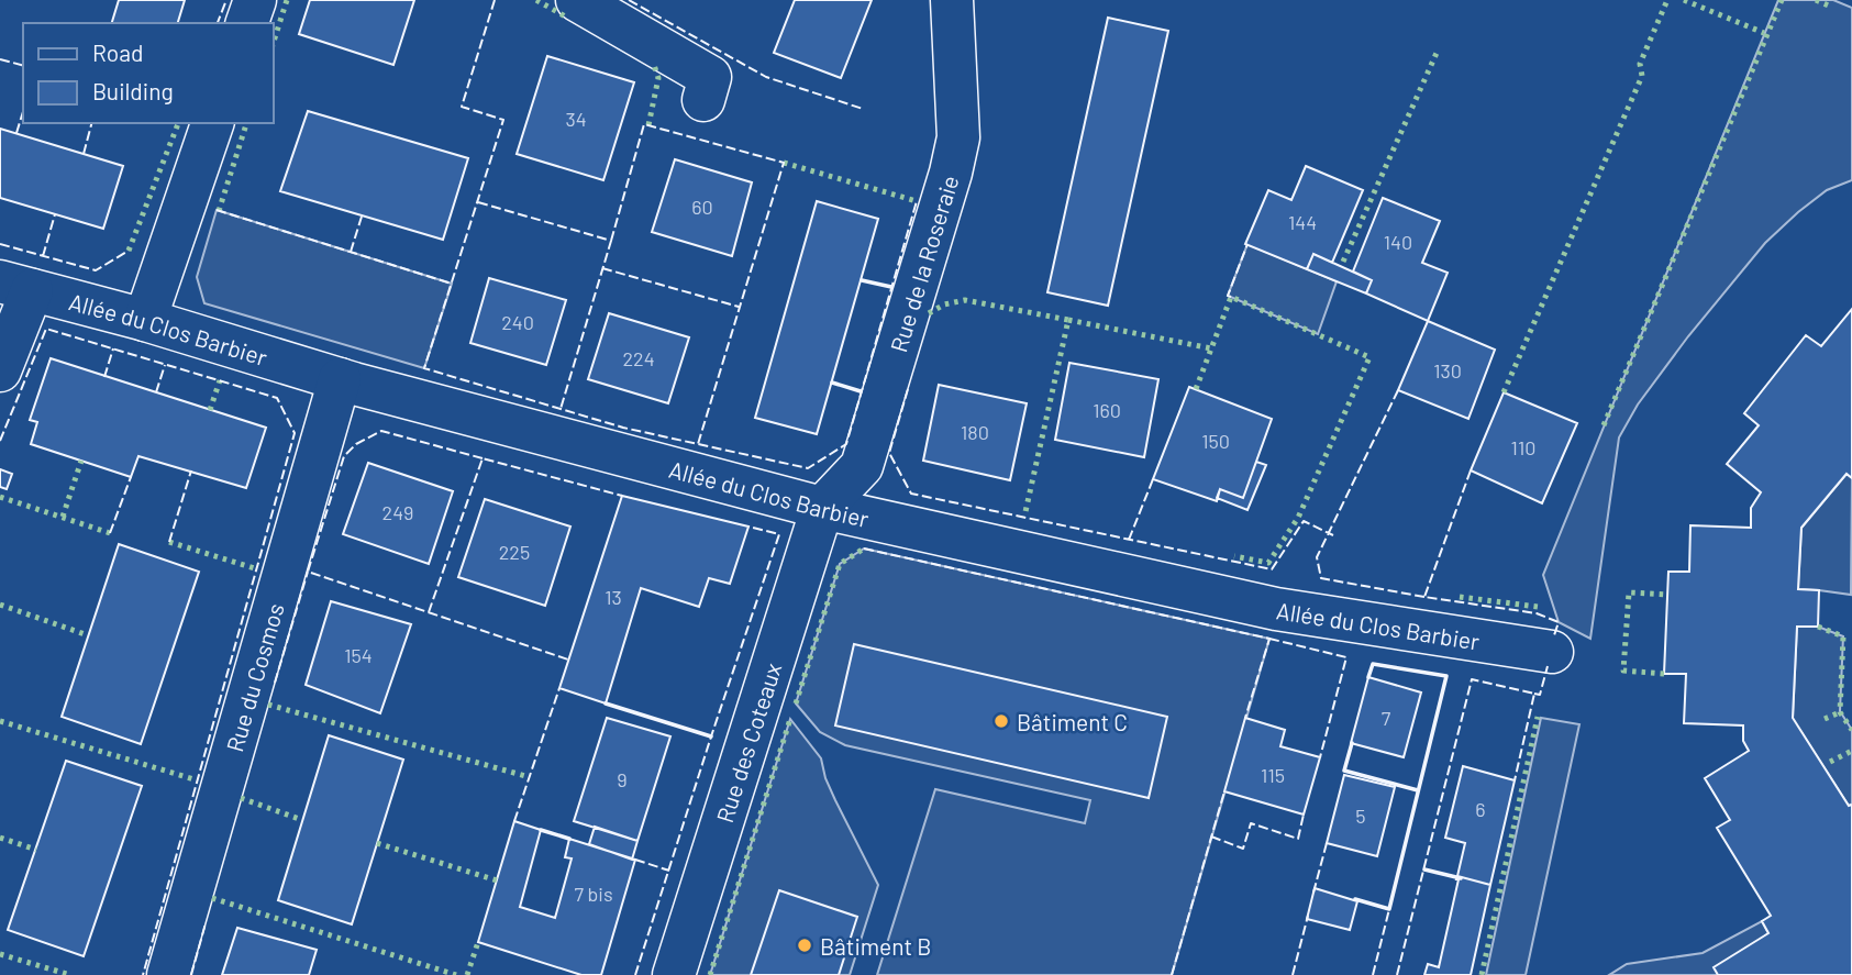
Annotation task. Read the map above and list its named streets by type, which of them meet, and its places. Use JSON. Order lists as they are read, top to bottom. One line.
{"streets":{"street":["Rue de la Roseraie","Allée du Clos Barbier","Rue du Cosmos","Rue des Coteaux"]},"crossings":[["Rue de la Roseraie","Allée du Clos Barbier"],["Rue de la Roseraie","Rue des Coteaux"],["Allée du Clos Barbier","Rue du Cosmos"],["Allée du Clos Barbier","Rue des Coteaux"]],"places":["Bâtiment C","Bâtiment B"],"house_numbers":["34","60","144","140","240","224","130","160","180","150","110","249","225","13","154","7","115","9","6","5","7 bis"],"legend":["Road","Building"]}
